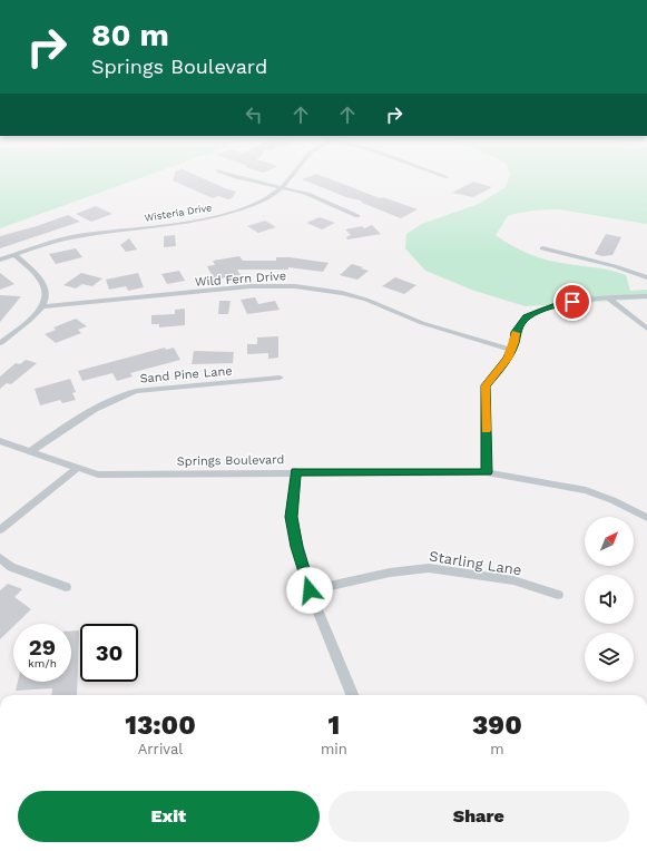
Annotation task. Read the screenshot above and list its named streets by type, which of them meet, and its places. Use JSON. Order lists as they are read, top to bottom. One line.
{"streets":{"street":["Wisteria Drive","Wild Fern Drive","Sand Pine Lane","Springs Boulevard","Starling Lane"]},"crossings":[["Sand Pine Lane","Springs Boulevard"]],"north":"top right","page":{"turn":["80 m","Springs Boulevard"],"speed":"29 km/h","limit":"30","eta":["13:00","Arrival","1","min","390","m"],"buttons":["Exit","Share"]}}
